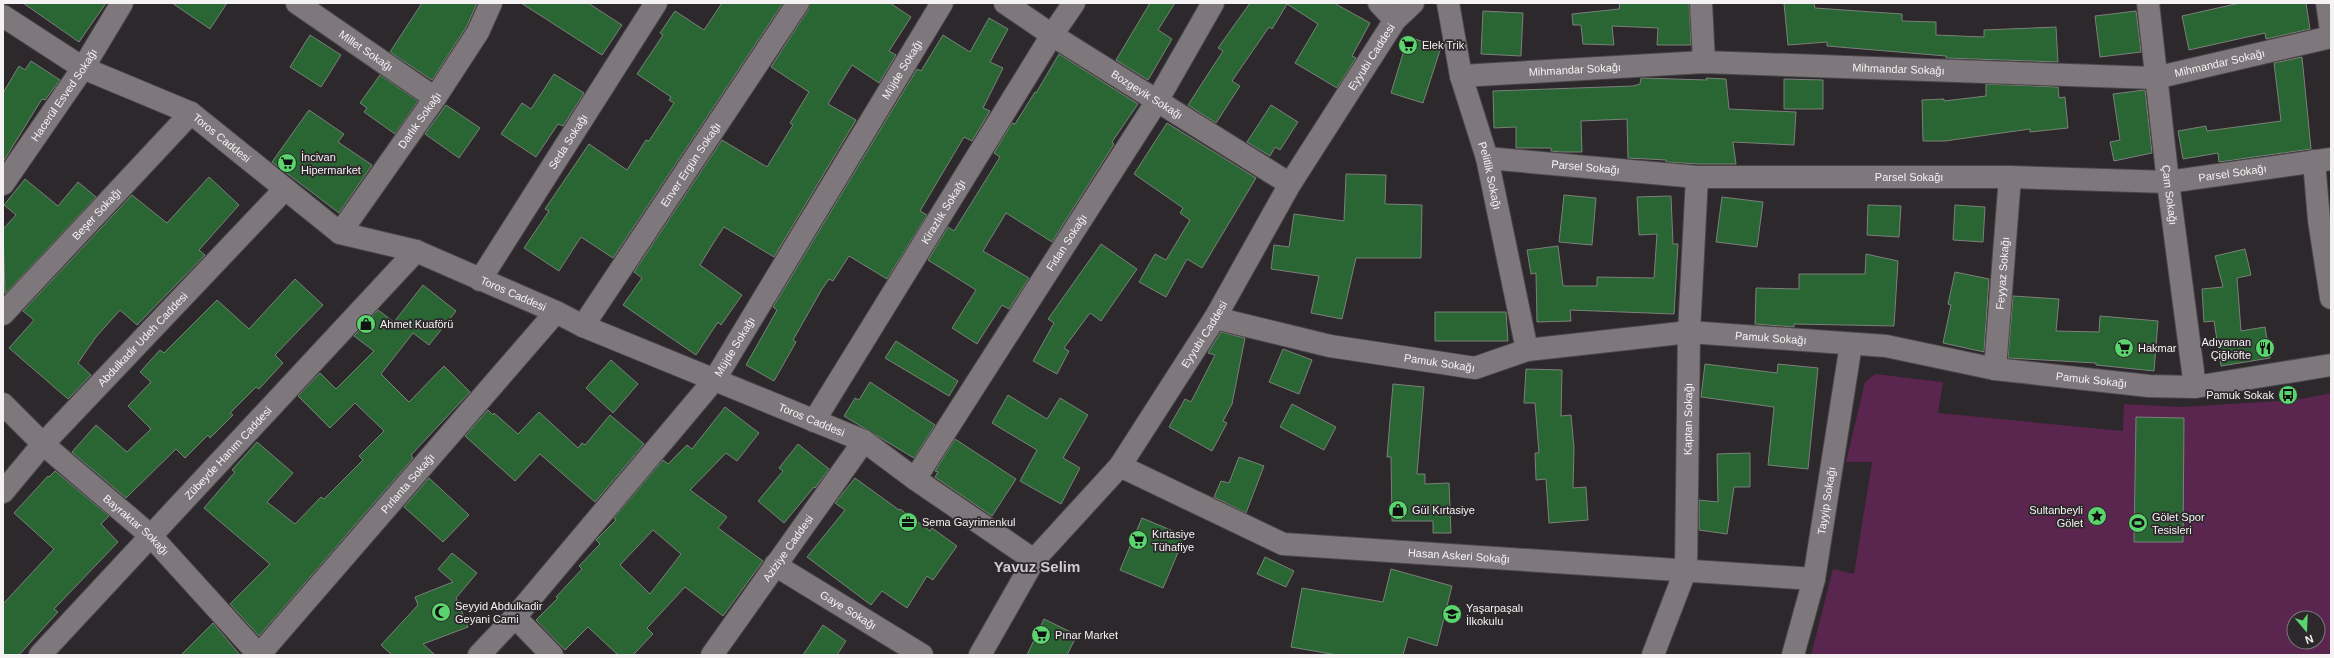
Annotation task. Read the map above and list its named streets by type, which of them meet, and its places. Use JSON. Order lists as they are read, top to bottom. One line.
{"streets":{"street":["Millet Sokağı","Eyyubi Caddesi","Mihmandar Sokağı","Müjde Sokağı","Hacerül Esved Sokağı","Bozgeyik Sokağı","Darlık Sokağı","Toros Caddesi","Seda Sokağı","Enver Ergün Sokağı","Parsel Sokağı","Pelitlik Sokağı","Çam Sokağı","Kirazlık Sokağı","Beşer Sokağı","Fidan Sokağı","Feyyaz Sokağı","Pamuk Sokağı","Abdulkadir Udeh Caddesi","Kaptan Sokağı","Zübeyde Hanım Caddesi","Pırlanta Sokağı","Tayyip Sokağı","Bayraktar Sokağı","Aziziye Caddesi","Hasan Askeri Sokağı","Gaye Sokağı"]},"crossings":[["Millet Sokağı","Darlık Sokağı"],["Eyyubi Caddesi","Bozgeyik Sokağı"],["Eyyubi Caddesi","Toros Caddesi"],["Eyyubi Caddesi","Pamuk Sokağı"],["Eyyubi Caddesi","Hasan Askeri Sokağı"],["Mihmandar Sokağı","Pelitlik Sokağı"],["Mihmandar Sokağı","Çam Sokağı"],["Müjde Sokağı","Toros Caddesi"],["Hacerül Esved Sokağı","Toros Caddesi"],["Bozgeyik Sokağı","Kirazlık Sokağı"],["Bozgeyik Sokağı","Fidan Sokağı"],["Darlık Sokağı","Toros Caddesi"],["Toros Caddesi","Seda Sokağı"],["Toros Caddesi","Enver Ergün Sokağı"],["Toros Caddesi","Kirazlık Sokağı"],["Toros Caddesi","Beşer Sokağı"],["Toros Caddesi","Fidan Sokağı"],["Toros Caddesi","Abdulkadir Udeh Caddesi"],["Toros Caddesi","Zübeyde Hanım Caddesi"],["Toros Caddesi","Pırlanta Sokağı"],["Toros Caddesi","Aziziye Caddesi"],["Parsel Sokağı","Pelitlik Sokağı"],["Parsel Sokağı","Çam Sokağı"],["Parsel Sokağı","Feyyaz Sokağı"],["Parsel Sokağı","Kaptan Sokağı"],["Pelitlik Sokağı","Pamuk Sokağı"],["Çam Sokağı","Pamuk Sokağı"],["Feyyaz Sokağı","Pamuk Sokağı"],["Pamuk Sokağı","Kaptan Sokağı"],["Pamuk Sokağı","Tayyip Sokağı"],["Abdulkadir Udeh Caddesi","Bayraktar Sokağı"],["Kaptan Sokağı","Hasan Askeri Sokağı"],["Zübeyde Hanım Caddesi","Bayraktar Sokağı"],["Pırlanta Sokağı","Bayraktar Sokağı"],["Tayyip Sokağı","Hasan Askeri Sokağı"],["Aziziye Caddesi","Gaye Sokağı"]],"districts":["Yavuz Selim"],"places":{"supermarket":["Elek Trik","İncivan Hipermarket","Hakmar","Kırtasiye Tühafiye","Pınar Market"],"shop":["Ahmet Kuaförü","Gül Kırtasiye"],"restaurant":["Adıyaman Çiğköfte"],"bus stop":["Pamuk Sokak"],"place":["Sultanbeyli Gölet"],"office":["Sema Gayrimenkul"],"sports":["Gölet Spor Tesisleri"],"mosque":["Seyyid Abdulkadir Geyani Cami"],"school or university":["Yaşarpaşalı İlkokulu"]},"north":"bottom"}
